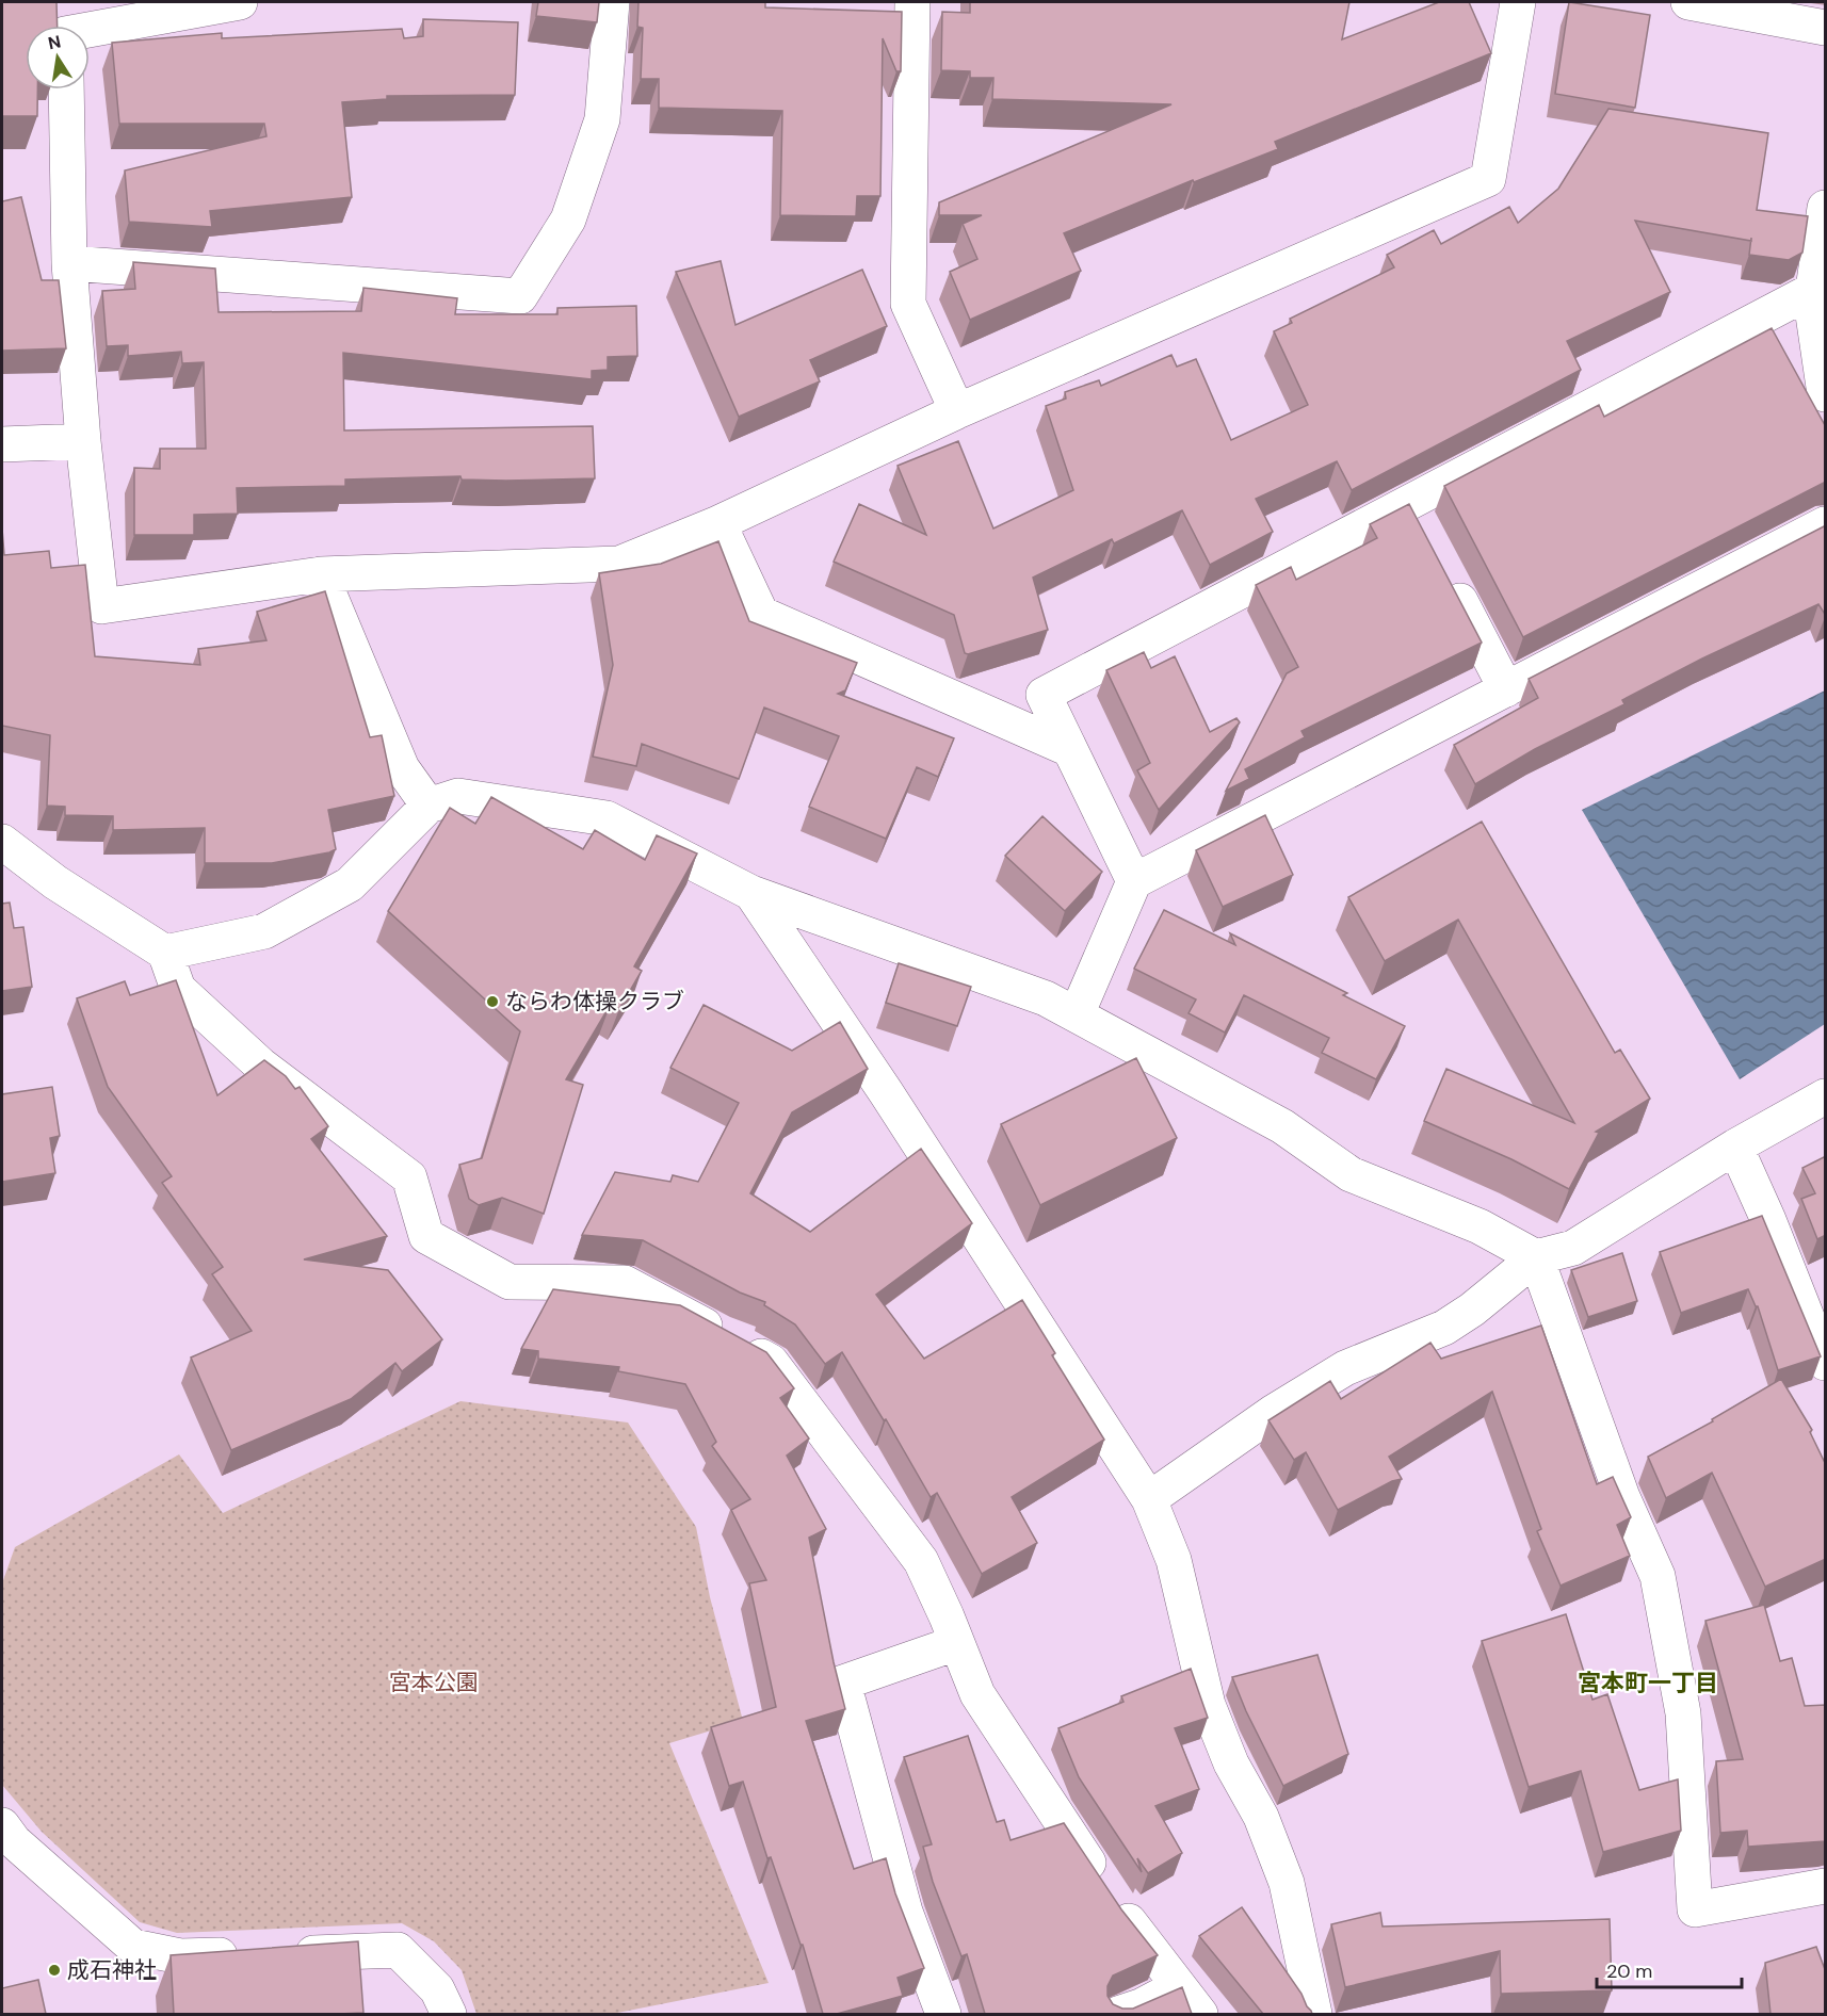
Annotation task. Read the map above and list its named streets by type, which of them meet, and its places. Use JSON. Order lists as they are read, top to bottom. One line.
{"districts":["宮本町一丁目"],"parks":["宮本公園"],"places":["ならわ体操クラブ","成石神社"],"scale_bar":"20 m","north":"top"}
